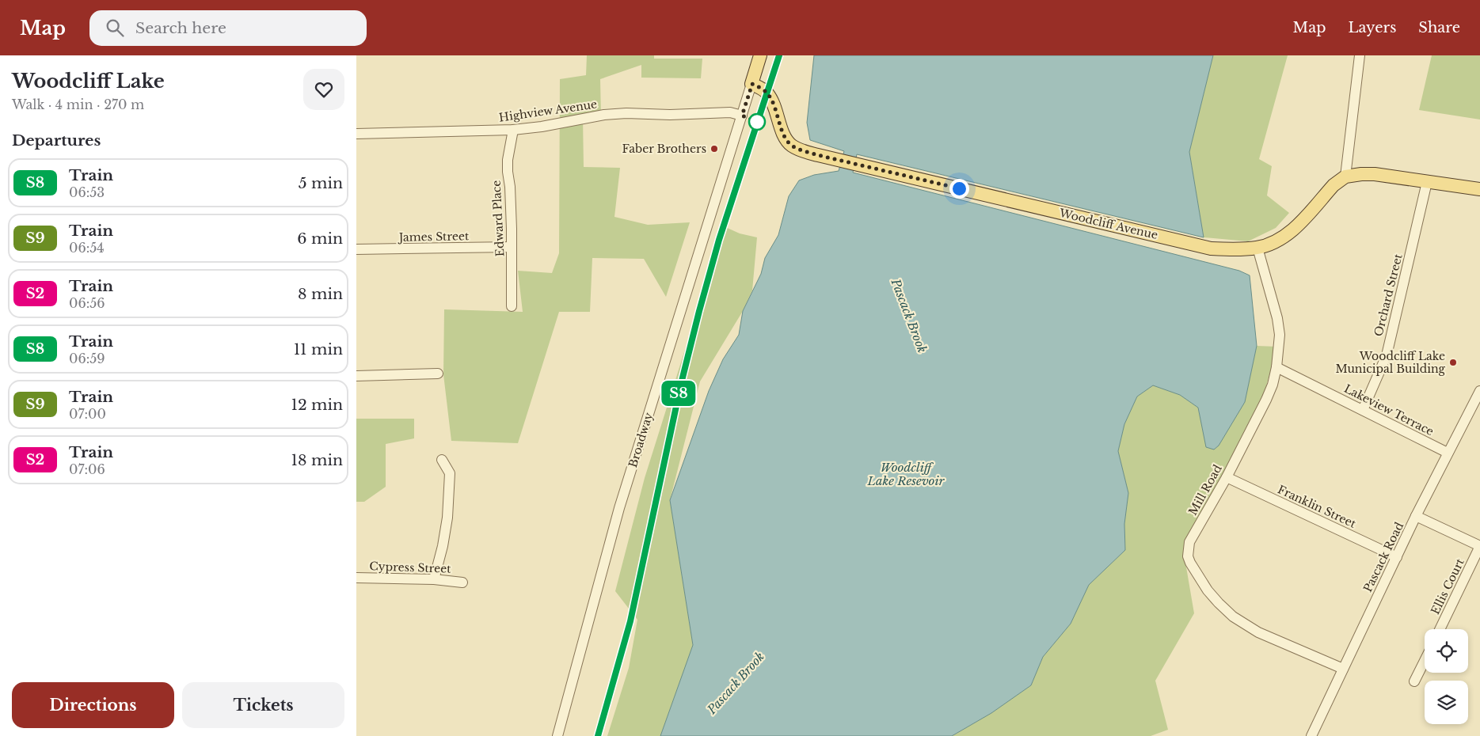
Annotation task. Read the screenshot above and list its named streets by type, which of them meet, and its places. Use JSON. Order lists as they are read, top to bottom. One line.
{"streets":{"main road":["Woodcliff Avenue","Broadway"],"street":["Highview Avenue","Edward Place","James Street","Orchard Street","Lakeview Terrace","Mill Road","Franklin Street","Pascack Road","Cypress Street","Ellis Court"]},"crossings":[["Highview Avenue","Edward Place"],["Highview Avenue","Broadway"],["Edward Place","James Street"],["Woodcliff Avenue","Broadway"],["Woodcliff Avenue","Mill Road"],["Orchard Street","Lakeview Terrace"],["Lakeview Terrace","Mill Road"],["Lakeview Terrace","Pascack Road"],["Mill Road","Franklin Street"],["Mill Road","Pascack Road"],["Franklin Street","Pascack Road"]],"water":["Pascack Brook","Woodcliff Lake Resevoir"],"places":["Faber Brothers","Woodcliff Lake Municipal Building"],"page":{"header":"Map","search":"Search here","nav":["Map","Layers","Share"],"heading":[["Woodcliff Lake","Walk · 4 min · 270 m"],"Departures"],"on_map":"S8","list":[{"mark":"S8","name":"Train","note":"06:53","value":"5 min"},{"mark":"S9","name":"Train","note":"06:54","value":"6 min"},{"mark":"S2","name":"Train","note":"06:56","value":"8 min"},{"mark":"S8","name":"Train","note":"06:59","value":"11 min"},{"mark":"S9","name":"Train","note":"07:00","value":"12 min"},{"mark":"S2","name":"Train","note":"07:06","value":"18 min"}],"buttons":["Directions","Tickets"]}}
